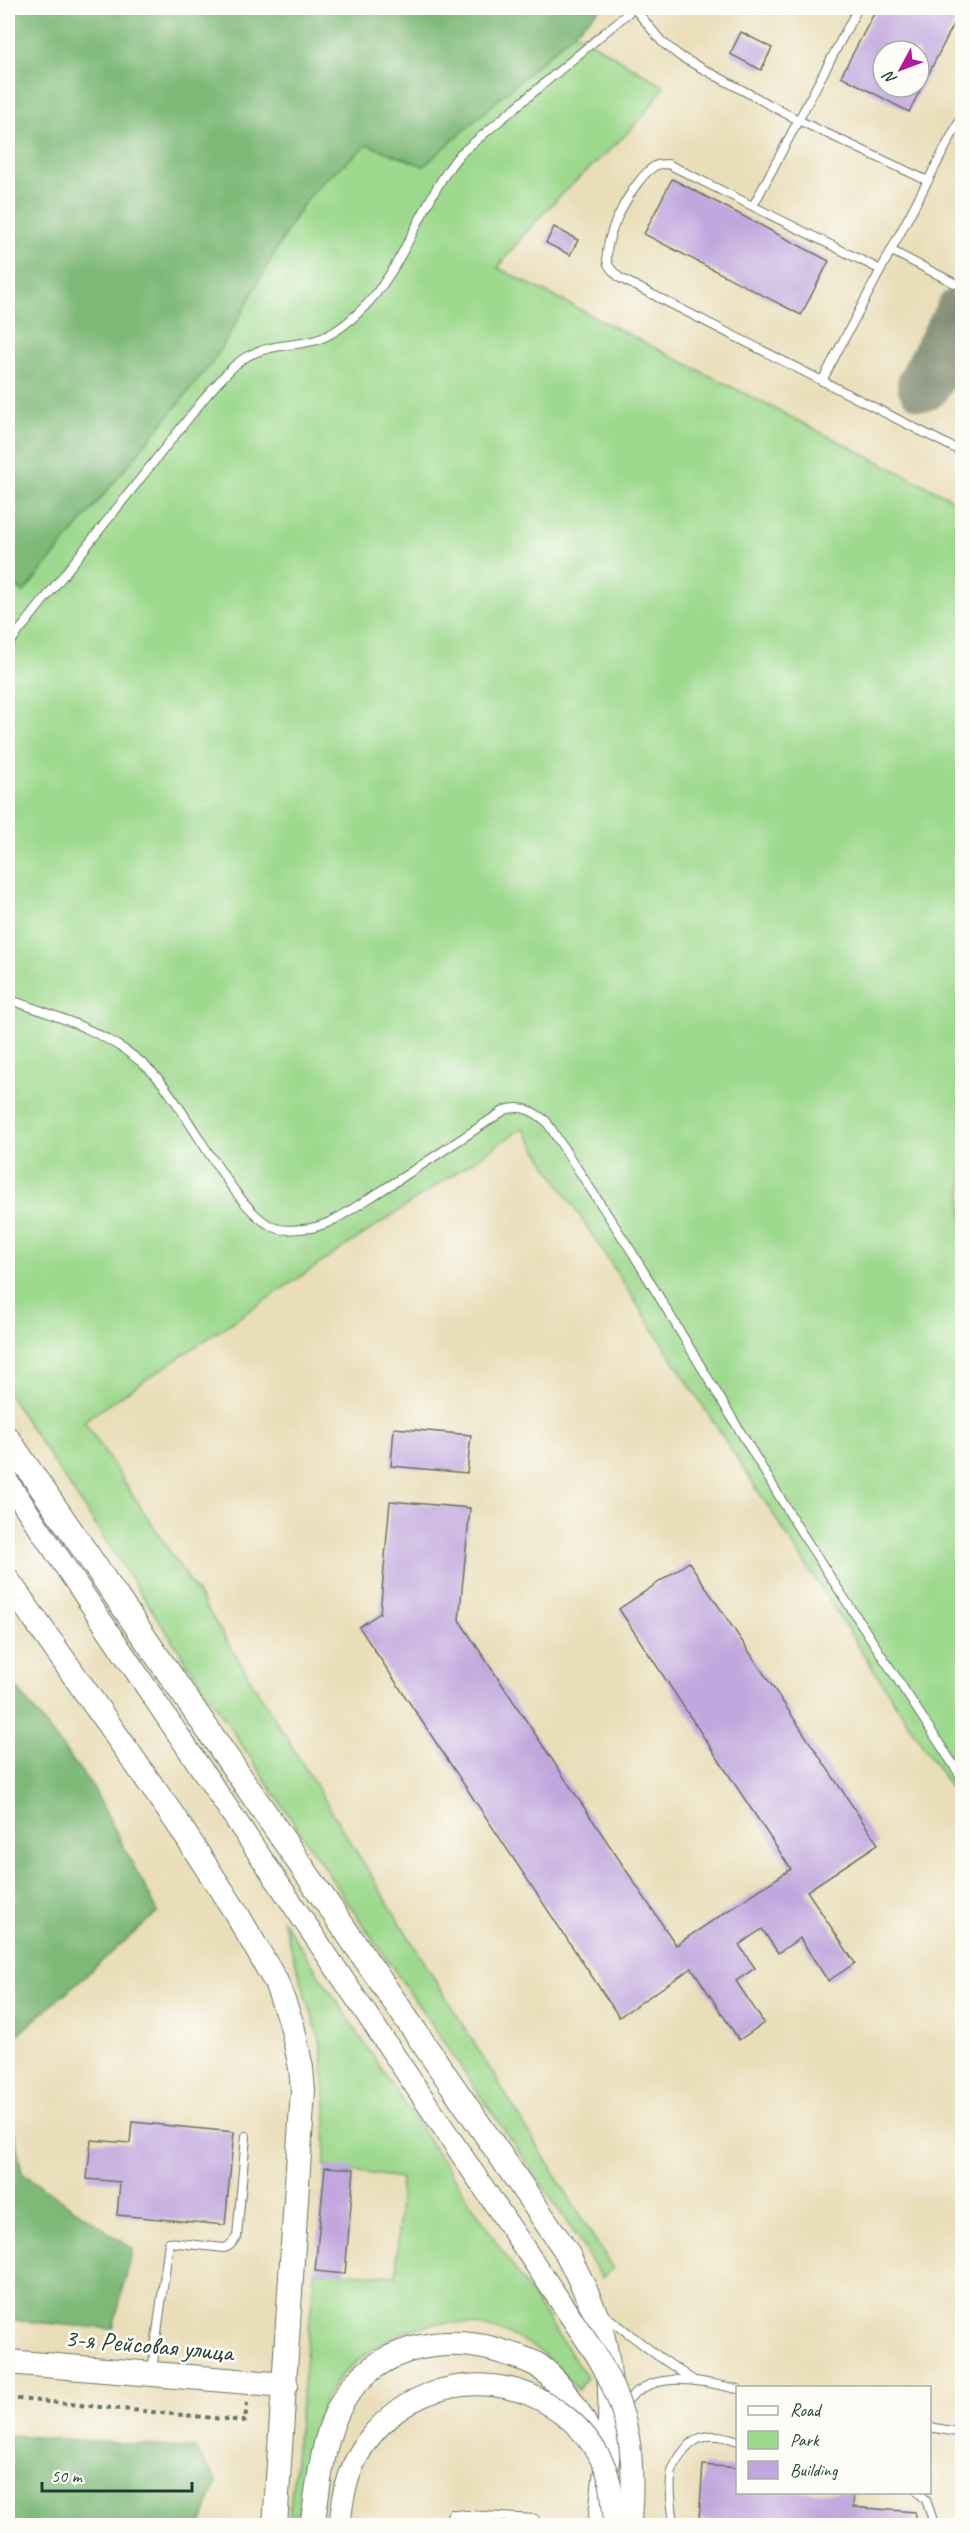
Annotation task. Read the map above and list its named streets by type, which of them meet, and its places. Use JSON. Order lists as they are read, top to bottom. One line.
{"streets":{"main road":["3-я Рейсовая улица"]},"legend":["Road","Park","Building"],"scale_bar":"50 m","north":"bottom left"}
